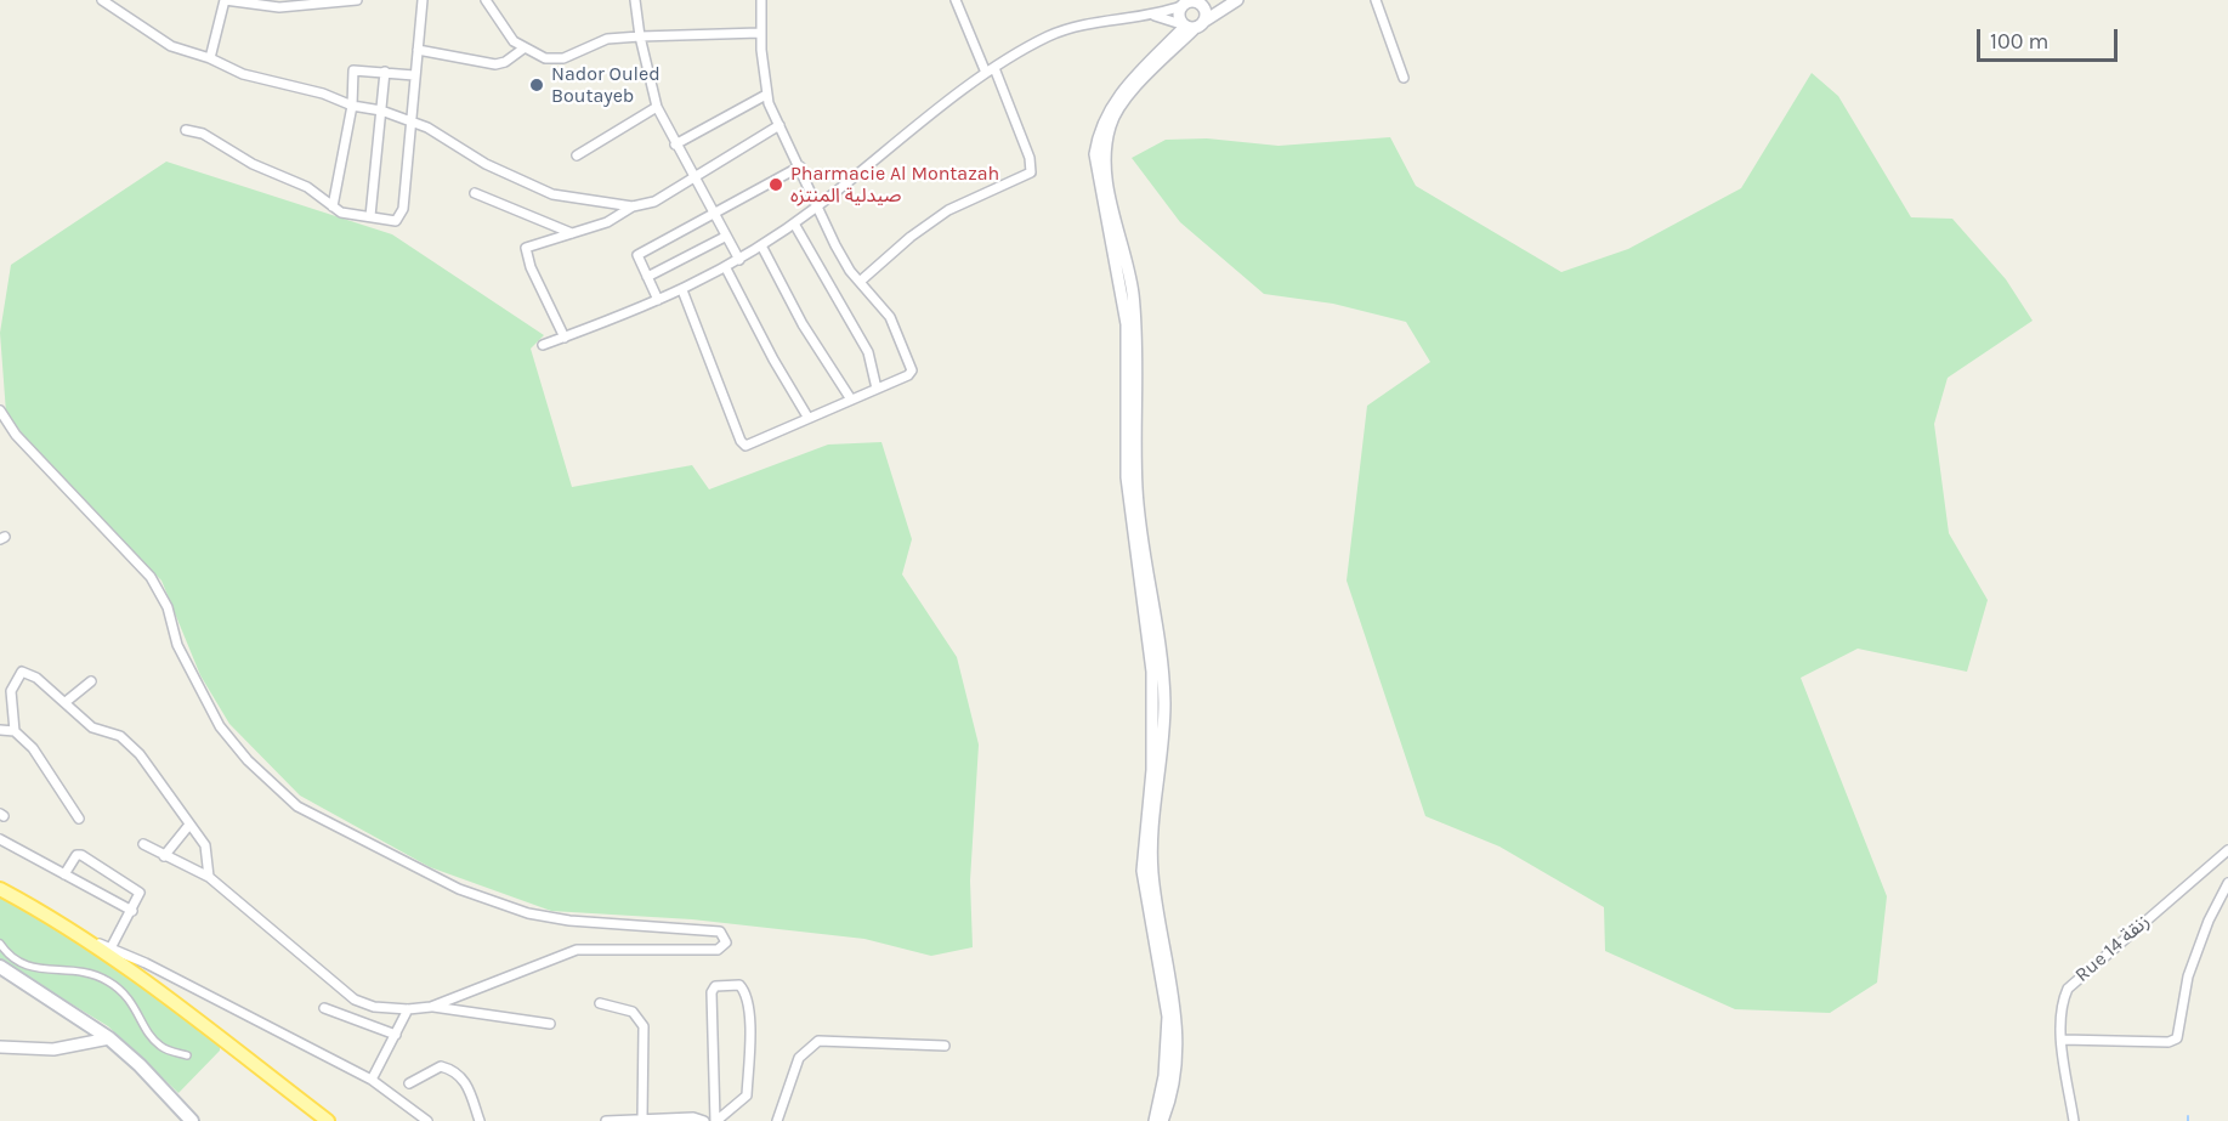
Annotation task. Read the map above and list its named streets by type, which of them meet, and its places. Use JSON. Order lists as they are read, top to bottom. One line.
{"streets":{"street":["Rue 14 زنقة"]},"places":["Nador Ouled Boutayeb","Pharmacie Al Montazah صيدلية المنتزه"],"scale_bar":"100 m"}
